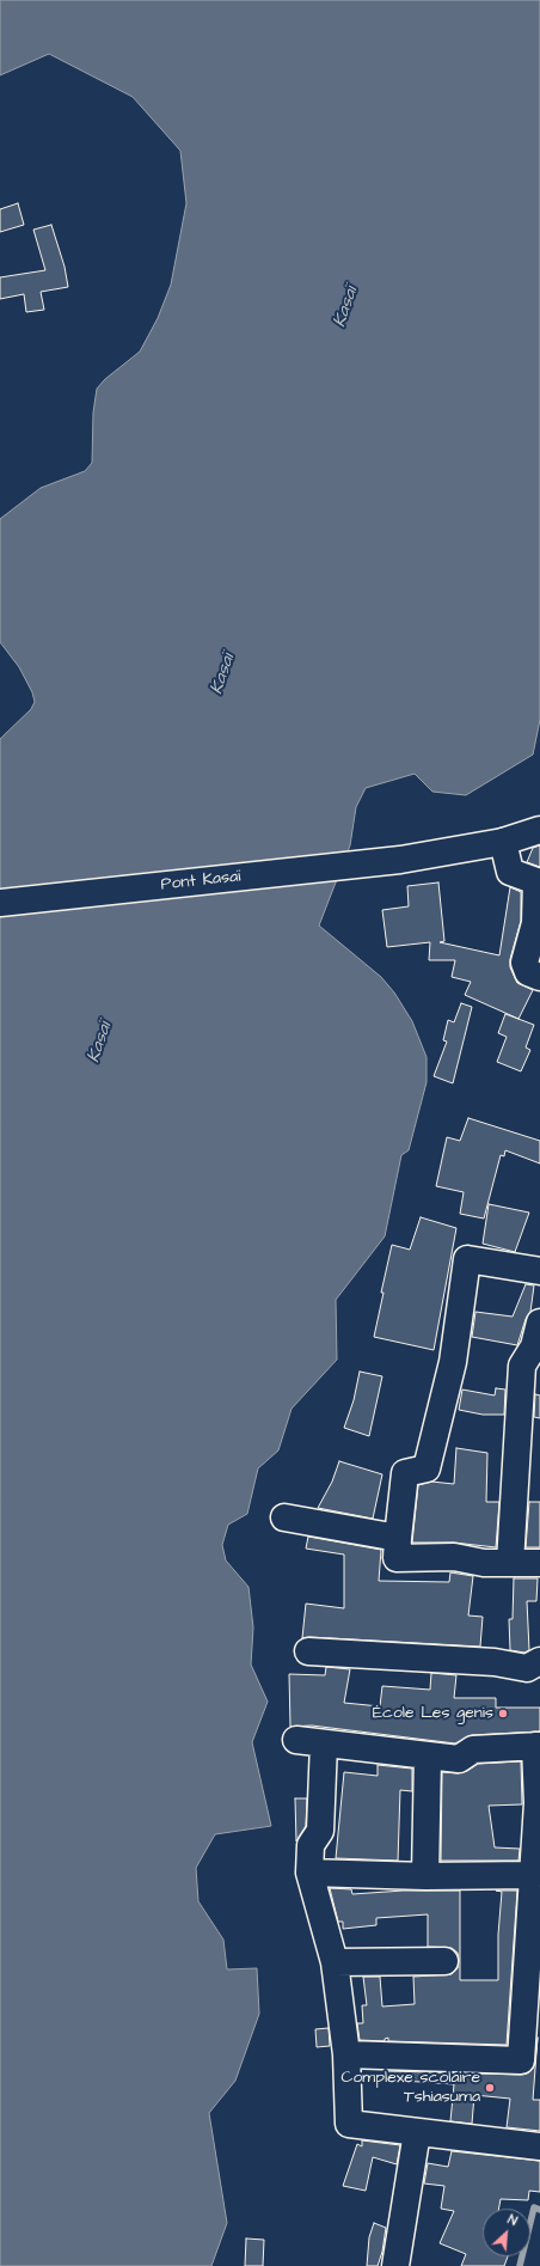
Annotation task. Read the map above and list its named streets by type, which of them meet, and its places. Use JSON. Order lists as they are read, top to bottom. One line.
{"streets":{"main road":["Pont Kasaï"]},"water":["Kasaï"],"places":["École Les genis","Complexe scolaire Tshiasuma"],"north":"top right"}
